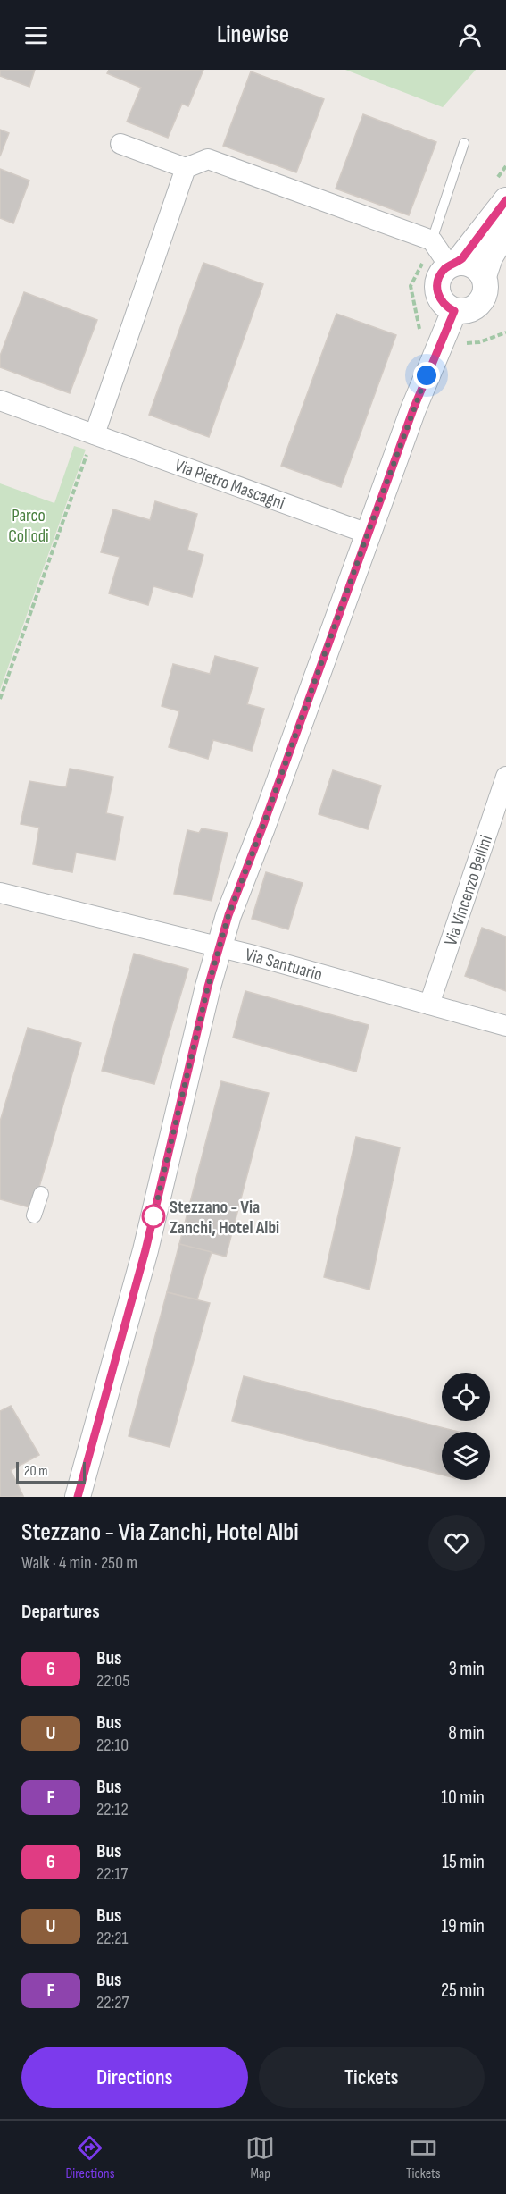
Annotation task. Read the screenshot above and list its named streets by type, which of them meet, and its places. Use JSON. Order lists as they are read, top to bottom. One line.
{"streets":{"street":["Via Pietro Mascagni","Via Vincenzo Bellini","Via Santuario"]},"crossings":[["Via Vincenzo Bellini","Via Santuario"]],"parks":["Parco Collodi"],"places":["Stezzano - Via Zanchi, Hotel Albi"],"lines":["bus line 6"],"scale_bar":"20 m","page":{"header":"Linewise","scale":"20 m","heading":[["Stezzano - Via Zanchi, Hotel Albi","Walk · 4 min · 250 m"],"Departures"],"list":[{"mark":"6","name":"Bus","note":"22:05","value":"3 min"},{"mark":"U","name":"Bus","note":"22:10","value":"8 min"},{"mark":"F","name":"Bus","note":"22:12","value":"10 min"},{"mark":"6","name":"Bus","note":"22:17","value":"15 min"},{"mark":"U","name":"Bus","note":"22:21","value":"19 min"},{"mark":"F","name":"Bus","note":"22:27","value":"25 min"}],"buttons":["Directions","Tickets"],"tabs":["Directions","Map","Tickets"]}}
